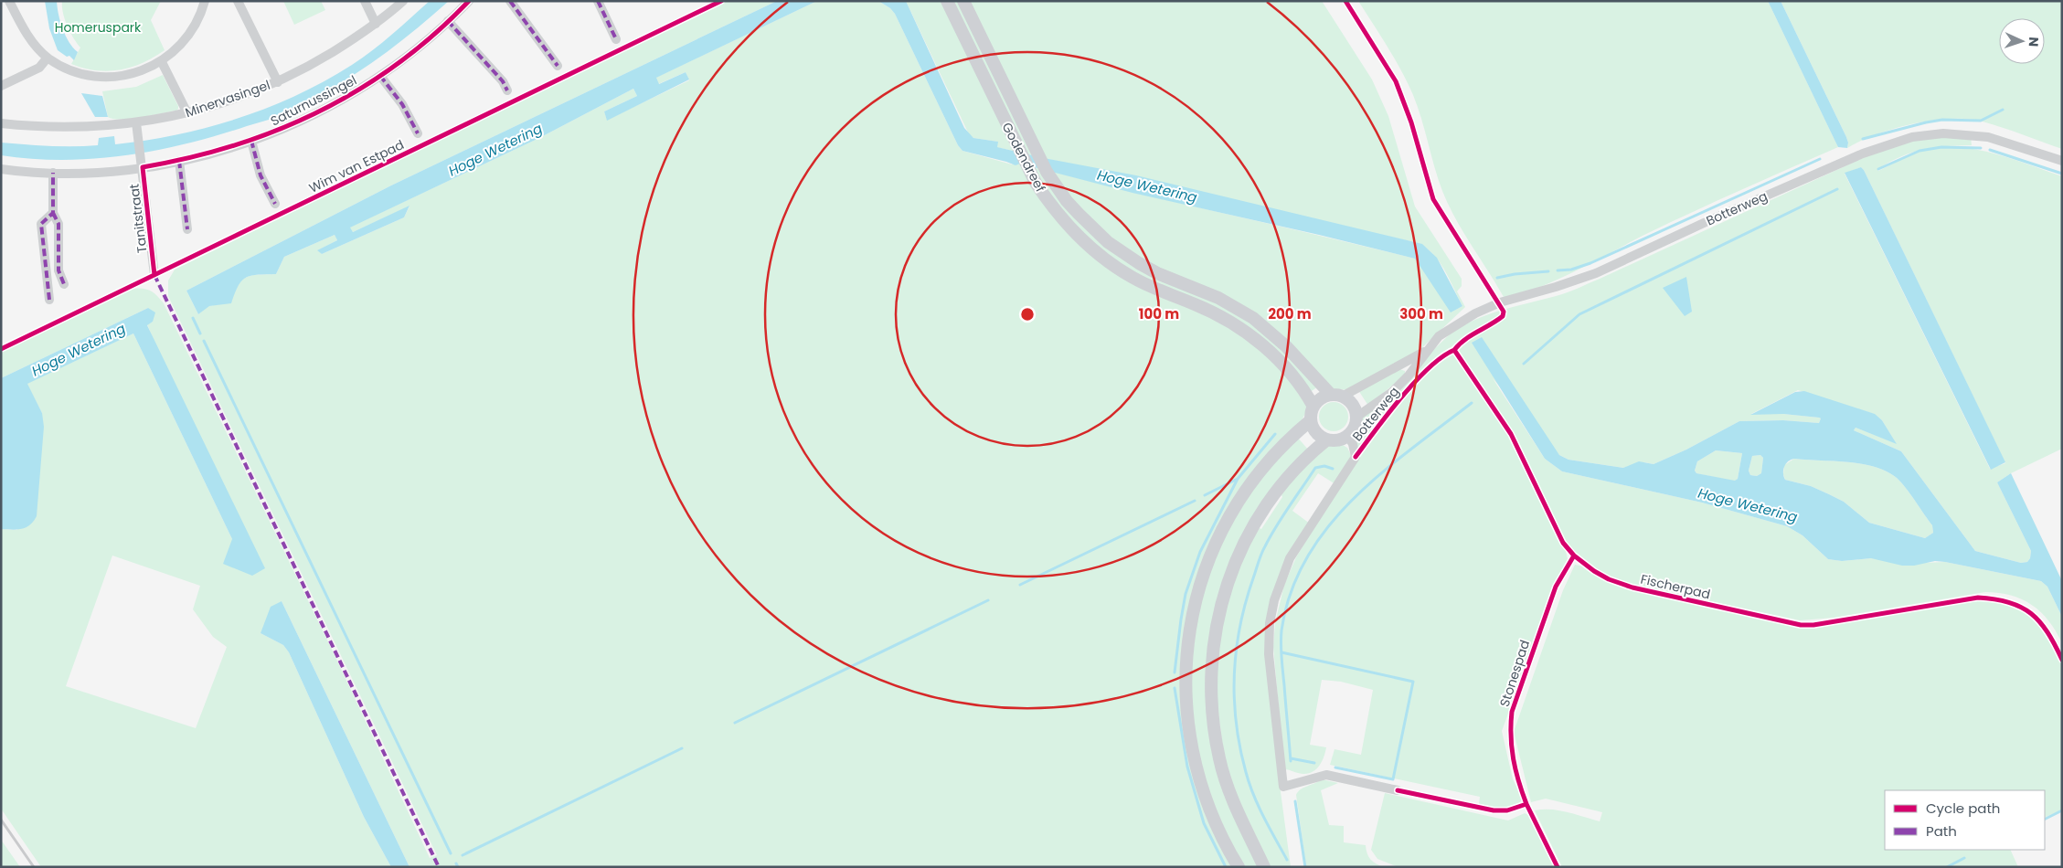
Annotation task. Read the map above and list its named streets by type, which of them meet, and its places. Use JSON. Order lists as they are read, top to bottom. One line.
{"streets":{"main road":["Godendreef"],"street":["Minervasingel","Saturnussingel","Botterweg","Tanitstraat"],"cycle path":["Wim van Estpad","Fischerpad","Stonespad"]},"crossings":[["Minervasingel","Tanitstraat"],["Saturnussingel","Tanitstraat"],["Godendreef","Botterweg"]],"water":["Hoge Wetering"],"parks":["Homeruspark"],"legend":["Cycle path","Path"],"north":"right","rings":["100 m","200 m","300 m"]}
